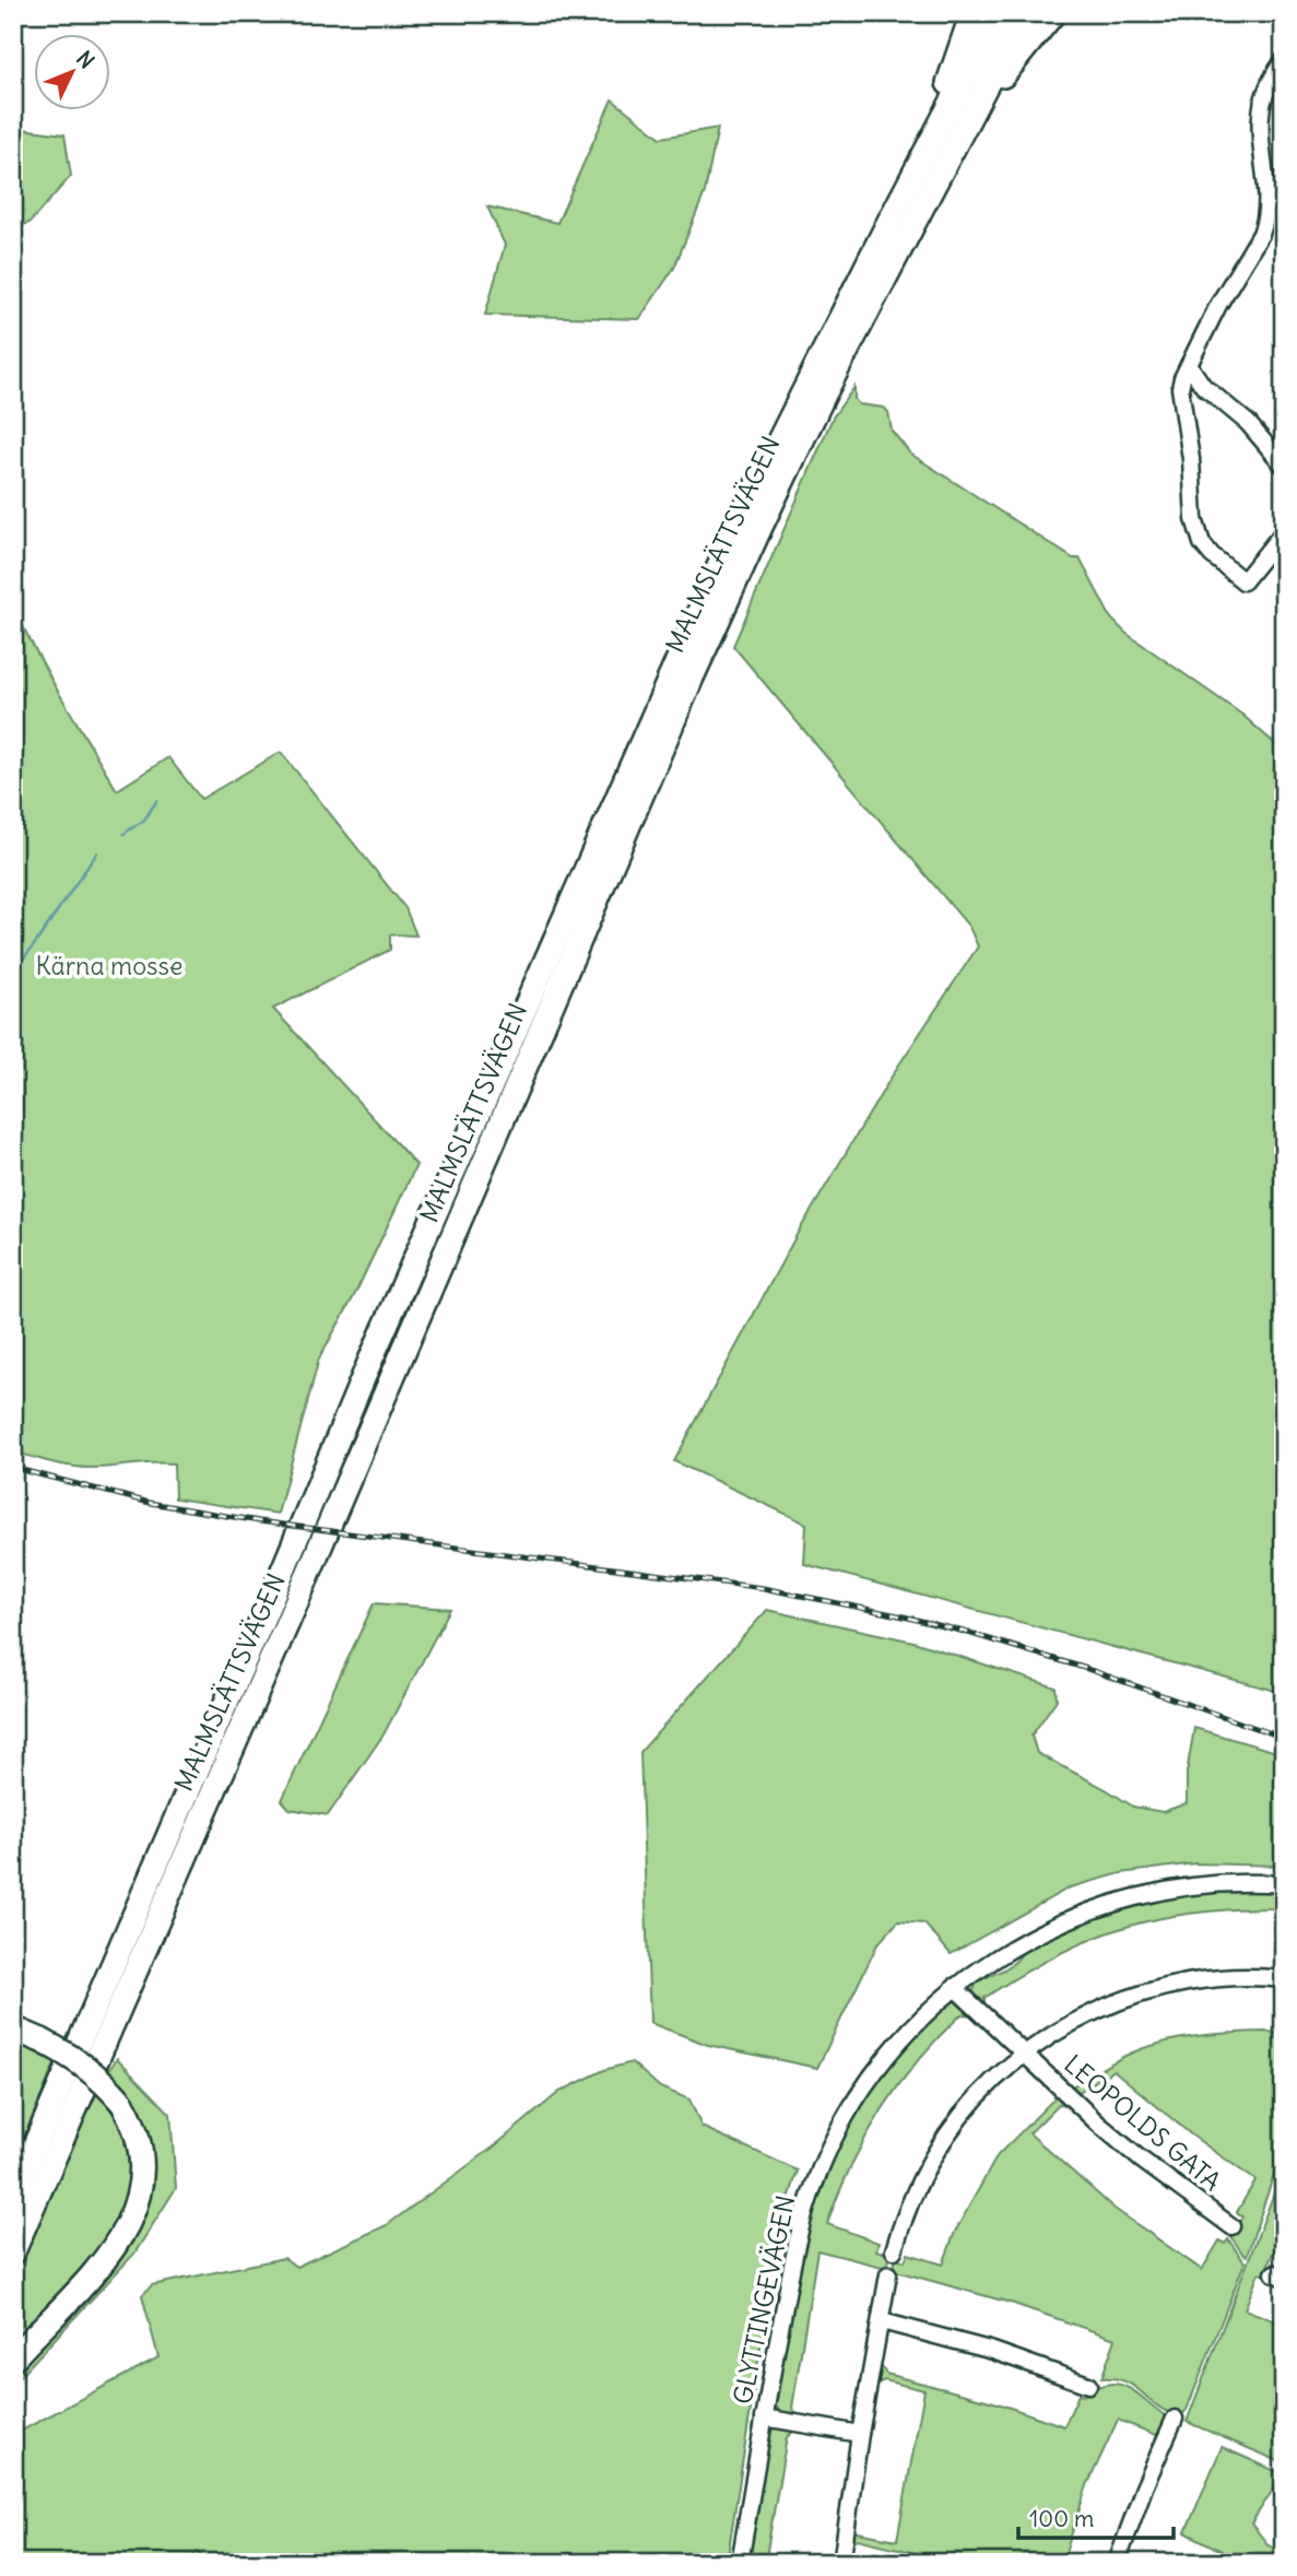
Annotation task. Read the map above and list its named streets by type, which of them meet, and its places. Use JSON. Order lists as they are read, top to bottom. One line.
{"streets":{"highway":["MALMSLÄTTSVÄGEN"],"street":["LEOPOLDS GATA","GLYTTINGEVÄGEN"]},"crossings":[["LEOPOLDS GATA","GLYTTINGEVÄGEN"]],"parks":["Kärna mosse"],"scale_bar":"100 m","north":"top right"}
